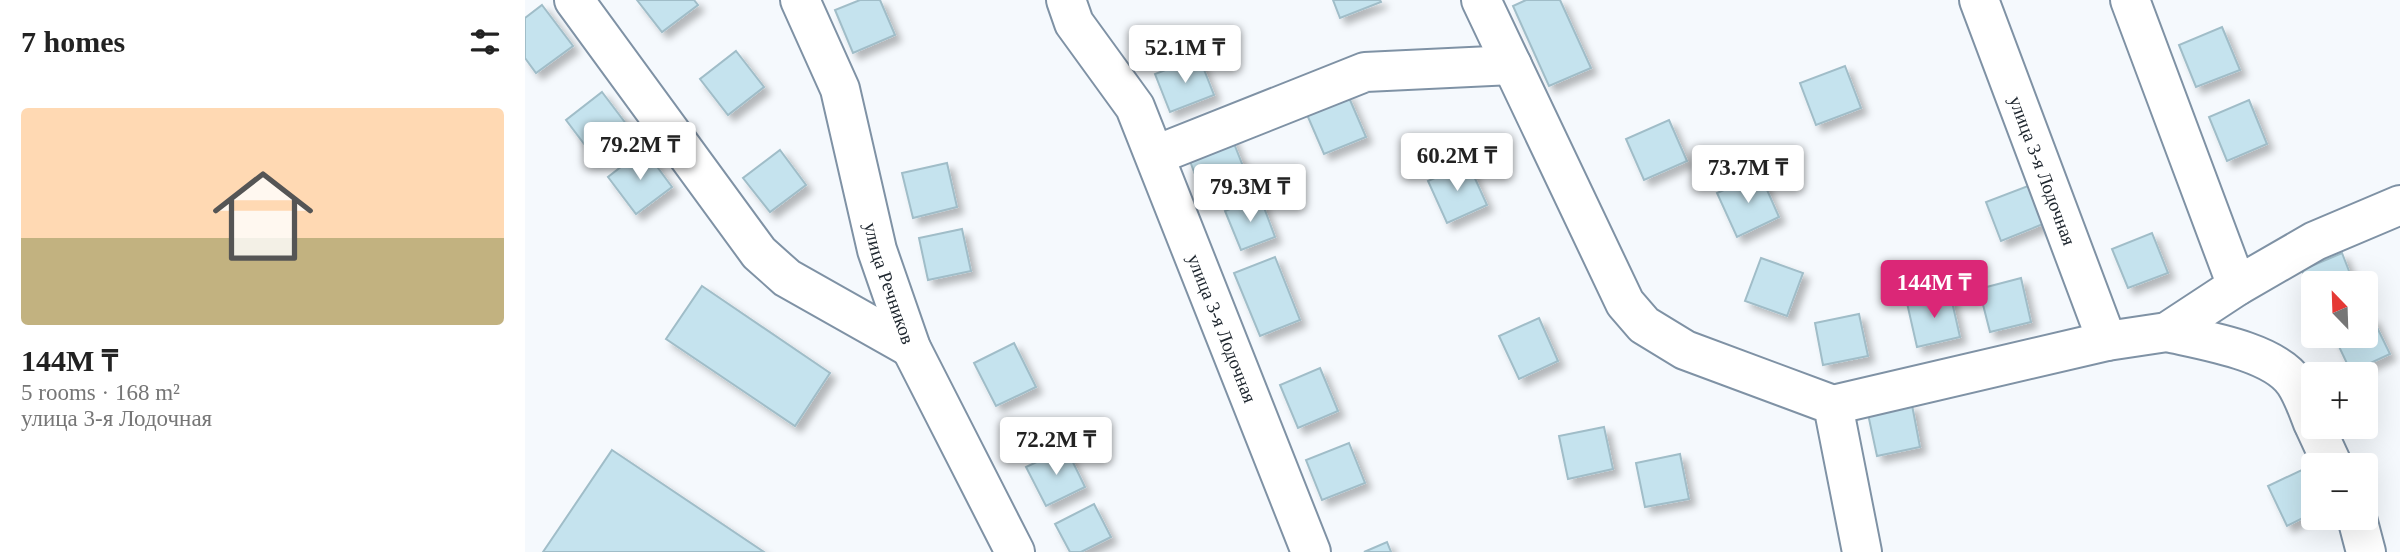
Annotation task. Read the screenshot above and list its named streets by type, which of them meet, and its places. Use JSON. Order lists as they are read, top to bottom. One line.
{"streets":{"street":["улица 3-я Лодочная","улица Речников"]},"north":"top left","page":{"heading":"7 homes","price":["52.1M ₸","79.2M ₸","60.2M ₸","73.7M ₸","79.3M ₸","144M ₸","72.2M ₸"],"list":[{"name":"144M ₸","note":"5 rooms · 168 m² · улица 3-я Лодочная"}],"map_buttons":["+","−"]}}
